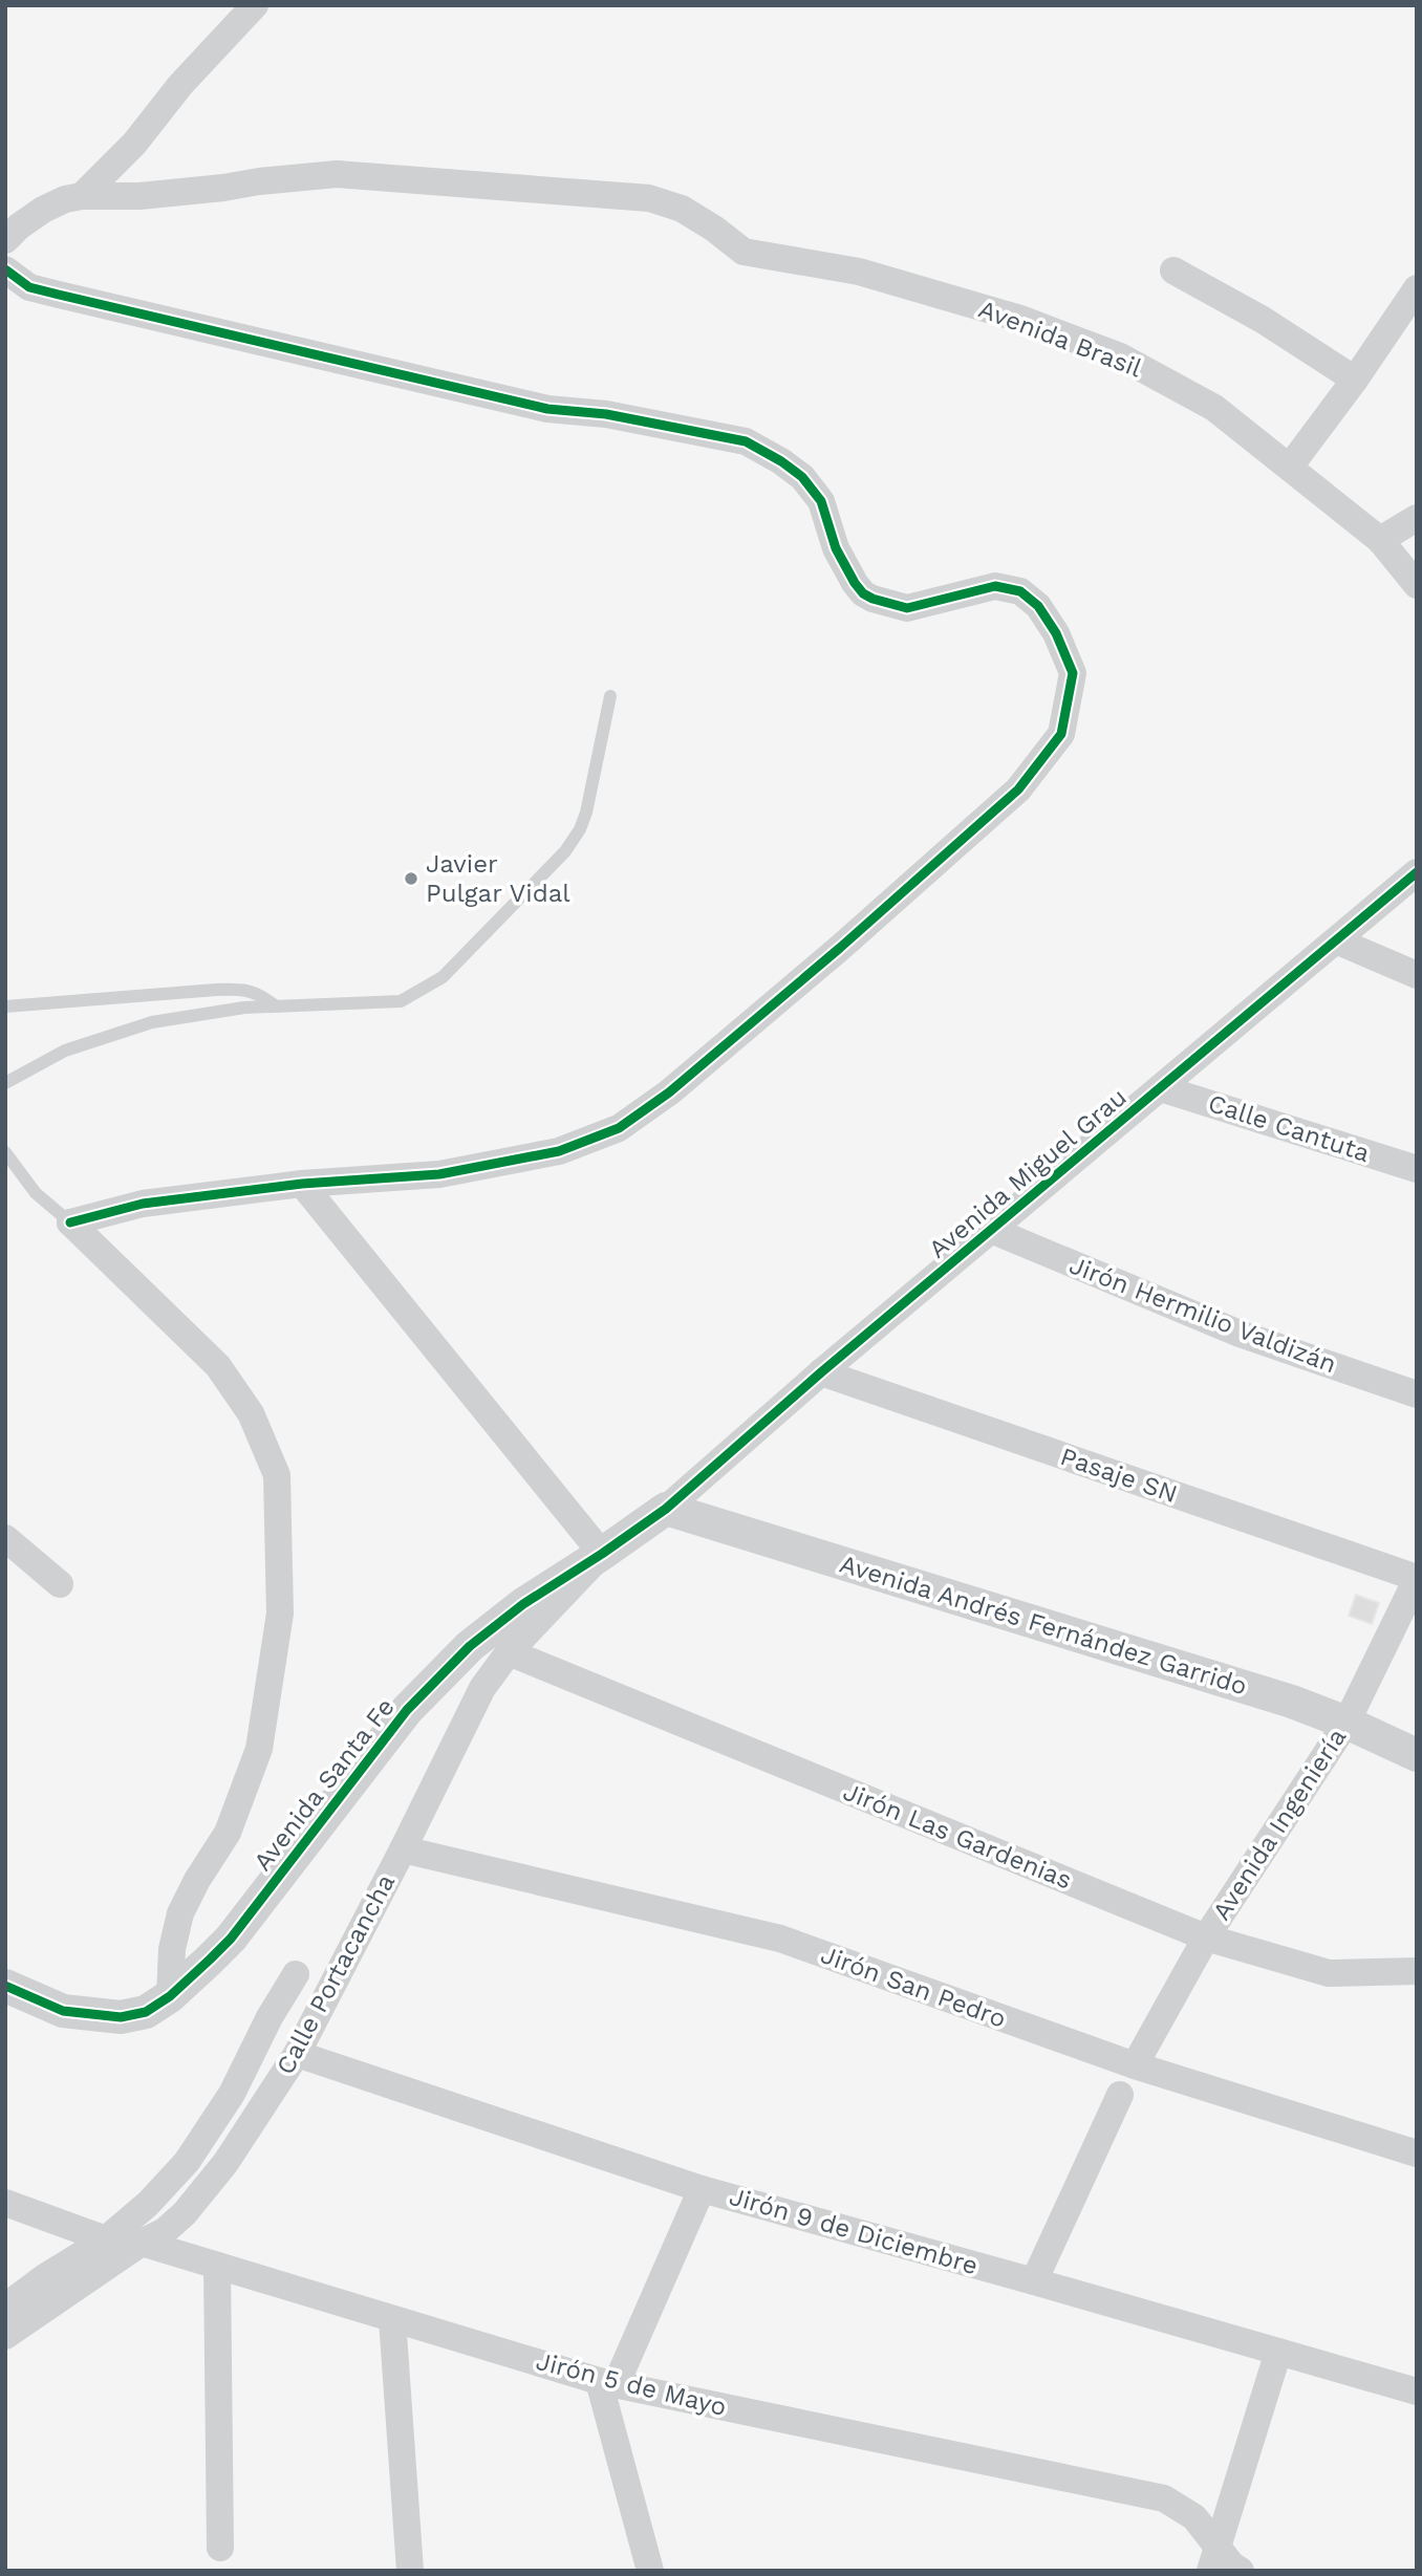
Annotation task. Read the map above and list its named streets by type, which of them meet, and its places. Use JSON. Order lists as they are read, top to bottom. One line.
{"streets":{"street":["Avenida Brasil","Calle Cantuta","Avenida Miguel Grau","Jirón Hermilio Valdizán","Pasaje SN","Avenida Andrés Fernández Garrido","Avenida Santa Fe","Avenida Ingeniería","Jirón Las Gardenias","Calle Portacancha","Jirón San Pedro","Jirón 9 de Diciembre","Jirón 5 de Mayo"]},"crossings":[["Calle Cantuta","Avenida Miguel Grau"],["Avenida Miguel Grau","Jirón Hermilio Valdizán"],["Avenida Miguel Grau","Pasaje SN"],["Avenida Miguel Grau","Avenida Andrés Fernández Garrido"],["Avenida Miguel Grau","Avenida Santa Fe"],["Pasaje SN","Avenida Ingeniería"],["Avenida Andrés Fernández Garrido","Avenida Santa Fe"],["Avenida Andrés Fernández Garrido","Avenida Ingeniería"],["Avenida Santa Fe","Calle Portacancha"],["Avenida Ingeniería","Jirón Las Gardenias"],["Avenida Ingeniería","Jirón San Pedro"],["Jirón Las Gardenias","Calle Portacancha"],["Calle Portacancha","Jirón San Pedro"],["Calle Portacancha","Jirón 9 de Diciembre"],["Calle Portacancha","Jirón 5 de Mayo"]],"places":["Javier Pulgar Vidal"]}
